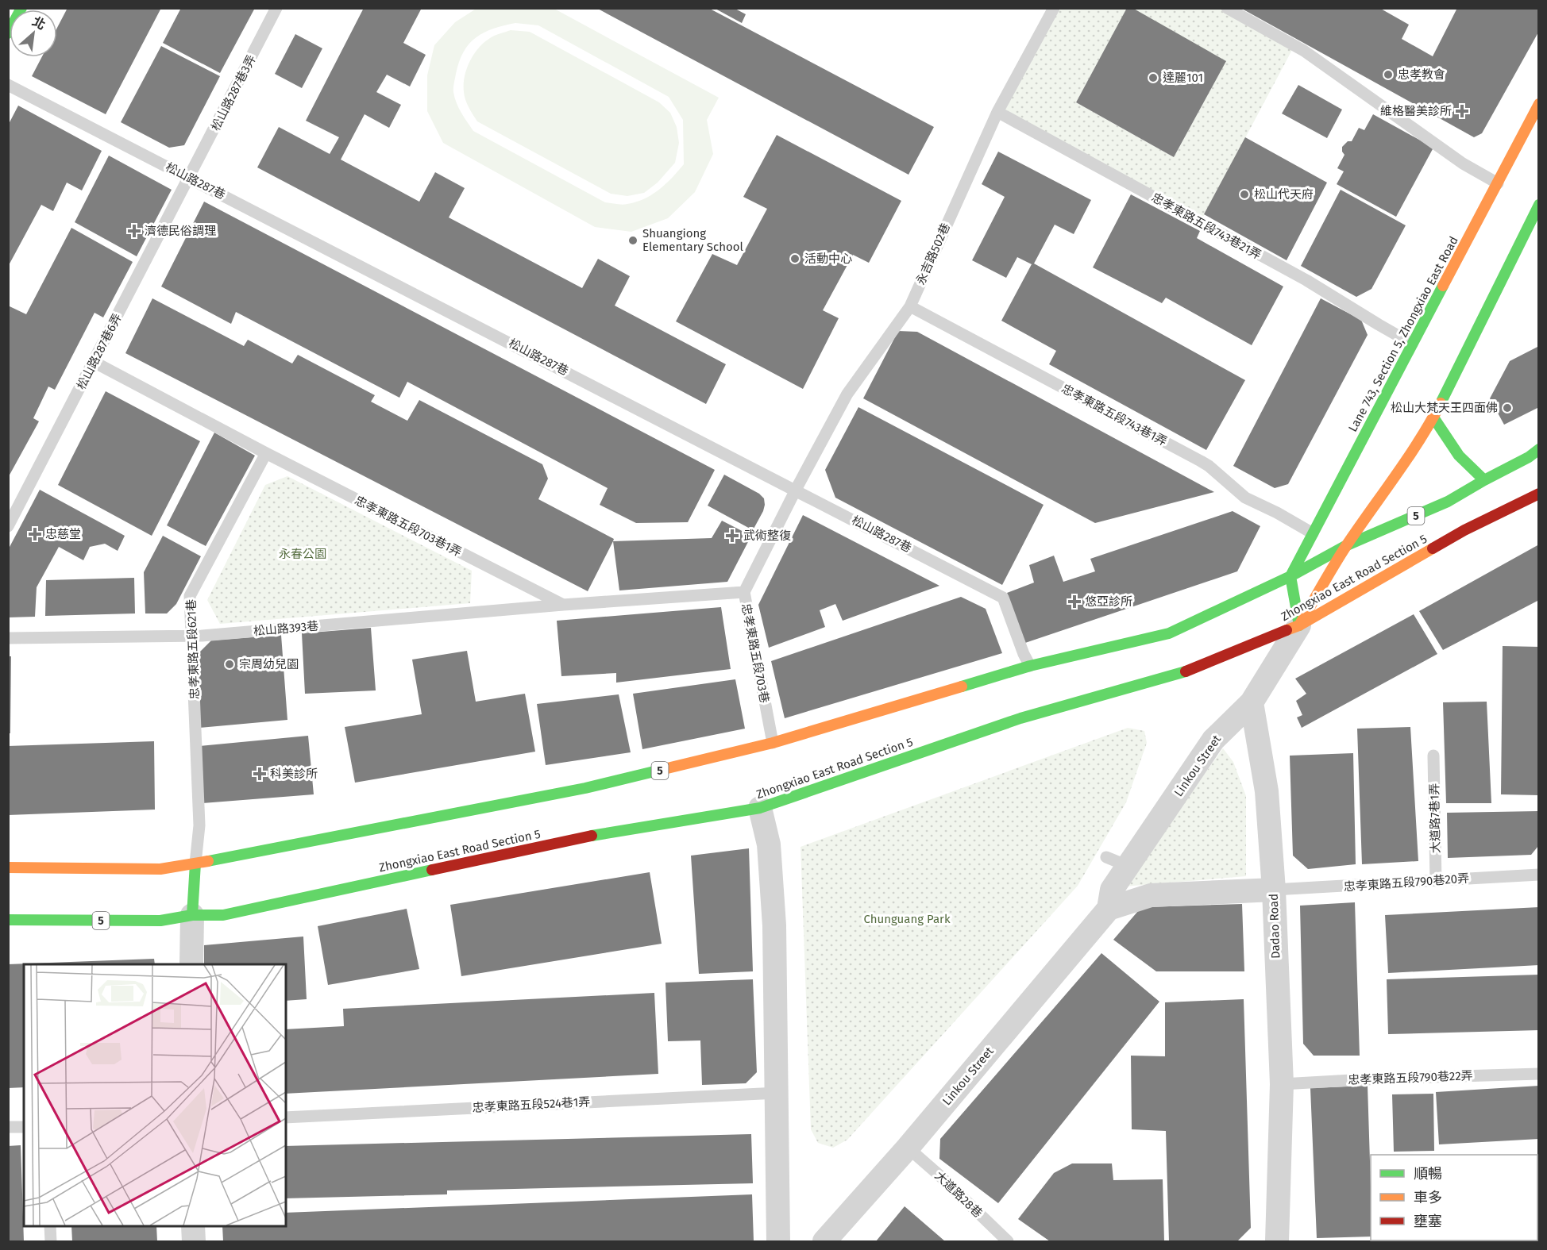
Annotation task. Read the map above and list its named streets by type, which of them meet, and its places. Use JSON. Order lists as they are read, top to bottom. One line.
{"streets":{"main road":["Lane 743, Section 5, Zhongxiao East Road","5","Zhongxiao East Road Section 5"],"street":["Linkou Street","Dadao Road"],"lane":["松山路287巷3弄","松山路287巷","忠孝東路五段743巷21弄","永吉路502巷","松山路287巷6弄","忠孝東路五段743巷1弄","忠孝東路五段703巷1弄","松山路393巷","忠孝東路五段621巷","忠孝東路五段703巷","大道路7巷1弄","忠孝東路五段790巷20弄","忠孝東路五段790巷22弄","忠孝東路五段524巷1弄","大道路28巷"]},"crossings":[["松山路287巷3弄","松山路287巷"],["松山路287巷3弄","松山路287巷6弄"],["松山路287巷","永吉路502巷"],["松山路287巷","松山路287巷6弄"],["松山路287巷","Zhongxiao East Road Section 5"],["松山路287巷","忠孝東路五段703巷"],["忠孝東路五段743巷21弄","永吉路502巷"],["忠孝東路五段743巷21弄","Lane 743, Section 5, Zhongxiao East Road"],["永吉路502巷","忠孝東路五段743巷1弄"],["永吉路502巷","忠孝東路五段703巷"],["Lane 743, Section 5, Zhongxiao East Road","忠孝東路五段743巷1弄"],["Lane 743, Section 5, Zhongxiao East Road","Zhongxiao East Road Section 5"],["松山路287巷6弄","忠孝東路五段703巷1弄"],["忠孝東路五段703巷1弄","松山路393巷"],["忠孝東路五段703巷1弄","忠孝東路五段621巷"],["Zhongxiao East Road Section 5","忠孝東路五段621巷"],["Zhongxiao East Road Section 5","忠孝東路五段703巷"],["松山路393巷","忠孝東路五段621巷"],["Linkou Street","Dadao Road"],["Linkou Street","大道路28巷"],["大道路7巷1弄","忠孝東路五段790巷20弄"],["忠孝東路五段790巷20弄","Dadao Road"],["Dadao Road","忠孝東路五段790巷22弄"]],"parks":["永春公園","Chunguang Park"],"places":{"other":["忠孝教會","達麗101","松山代天府","Shuangiong Elementary School","活動中心","松山大梵天王四面佛","宗周幼兒園"],"health":["維格醫美診所","濟德民俗調理","忠慈堂","武術整復","悠亞診所","科美診所"]},"legend":["順暢","車多","壅塞"],"north":"top right"}
